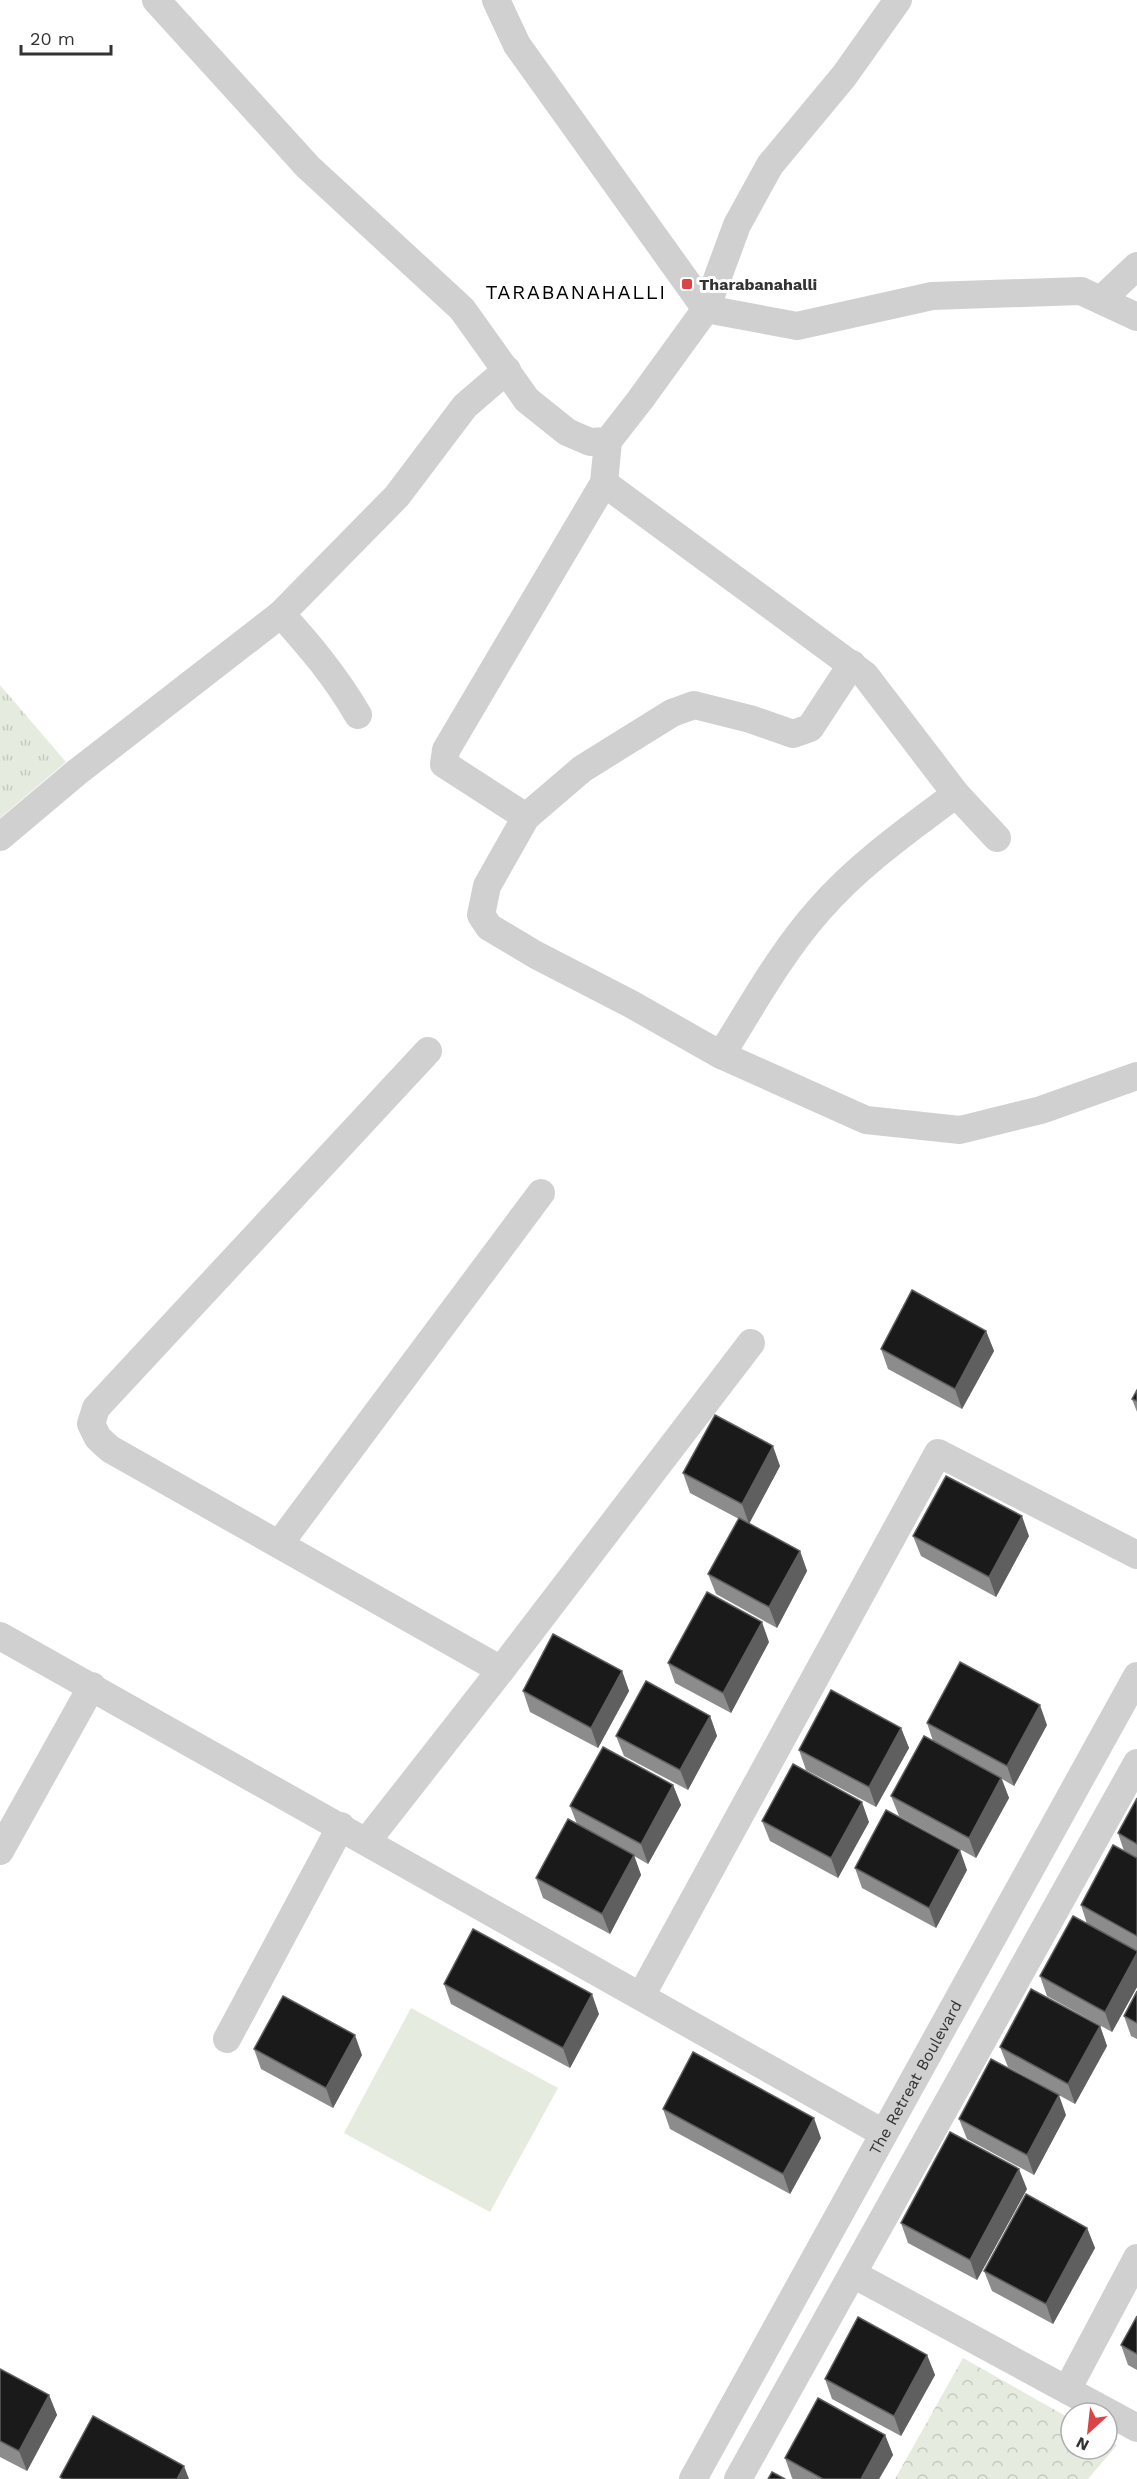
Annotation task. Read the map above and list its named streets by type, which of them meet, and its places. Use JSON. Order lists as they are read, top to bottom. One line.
{"streets":{"street":["The Retreat Boulevard"]},"districts":["TARABANAHALLI"],"places":{"transit":["Tharabanahalli"]},"scale_bar":"20 m","north":"bottom left"}
